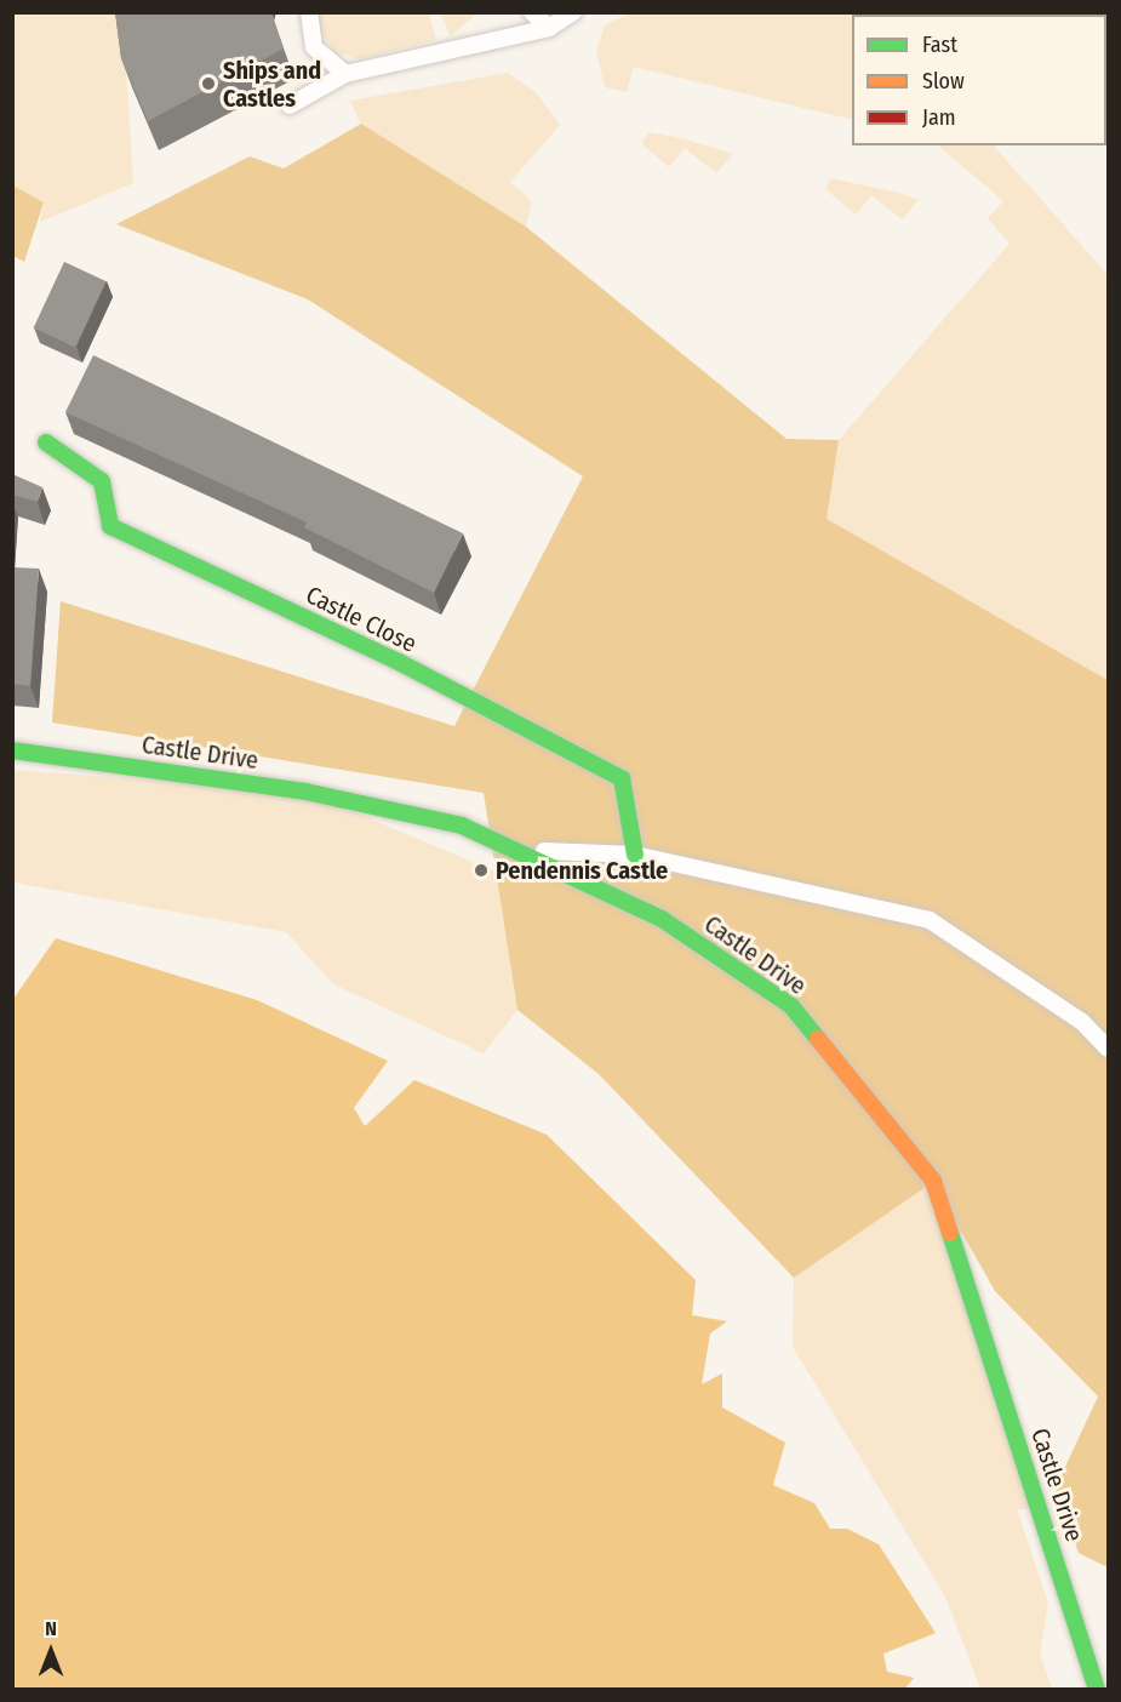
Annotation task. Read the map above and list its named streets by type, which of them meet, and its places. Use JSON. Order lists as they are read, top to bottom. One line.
{"streets":{"street":["Castle Close","Castle Drive"]},"places":["Ships and Castles","Pendennis Castle"],"legend":["Fast","Slow","Jam"],"north":"top"}
